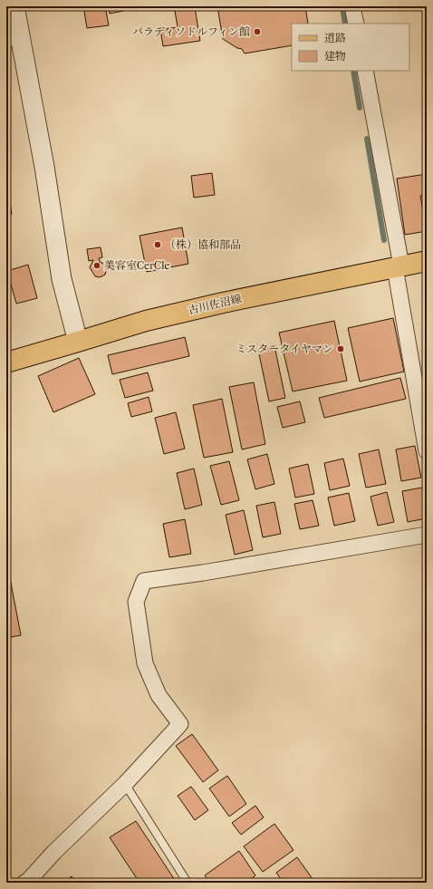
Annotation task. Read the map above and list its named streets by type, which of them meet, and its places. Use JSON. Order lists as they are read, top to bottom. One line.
{"streets":{"main road":["古川佐沼線"]},"places":["パラディソドルフィン館","（株）協和部品","美容室CerCle","ミスタータイヤマン"],"legend":["道路","建物"]}
